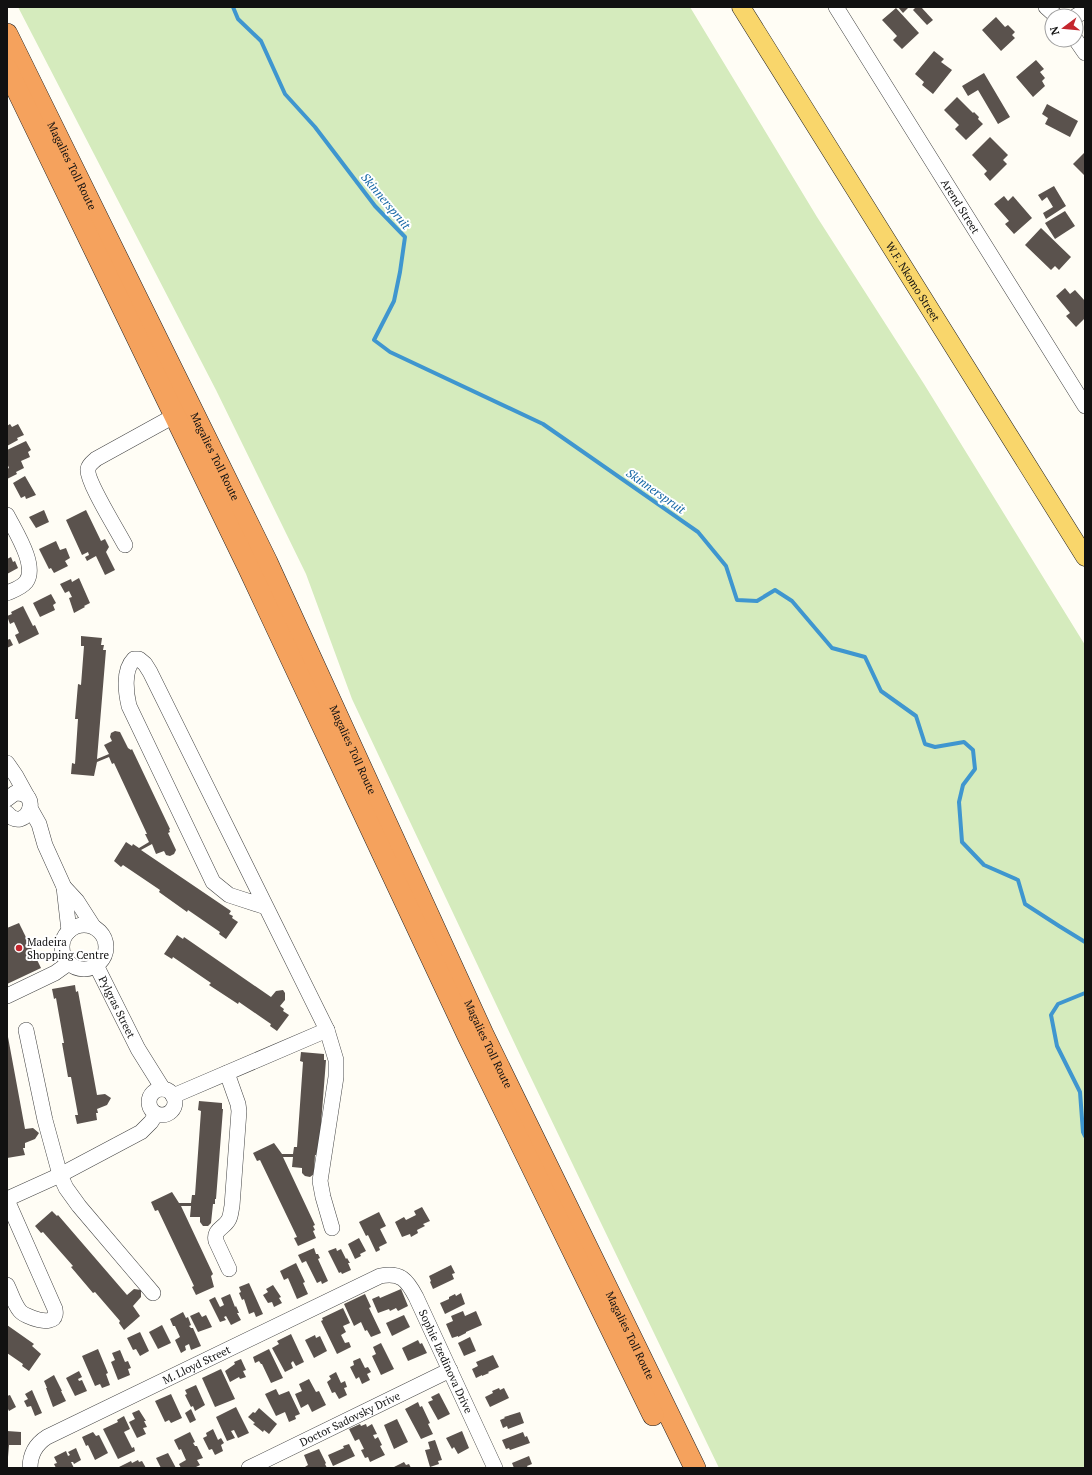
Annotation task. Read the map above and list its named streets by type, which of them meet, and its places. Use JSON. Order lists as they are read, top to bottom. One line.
{"streets":{"highway":["Magalies Toll Route"],"main road":["W.F. Nkomo Street"],"street":["Arend Street","Pylgras Street","Sophie Izedinova Drive","M. Lloyd Street","Doctor Sadovsky Drive"]},"crossings":[["Sophie Izedinova Drive","M. Lloyd Street"],["Sophie Izedinova Drive","Doctor Sadovsky Drive"]],"water":["Skinnerspruit"],"places":["Madeira Shopping Centre"],"north":"left"}
